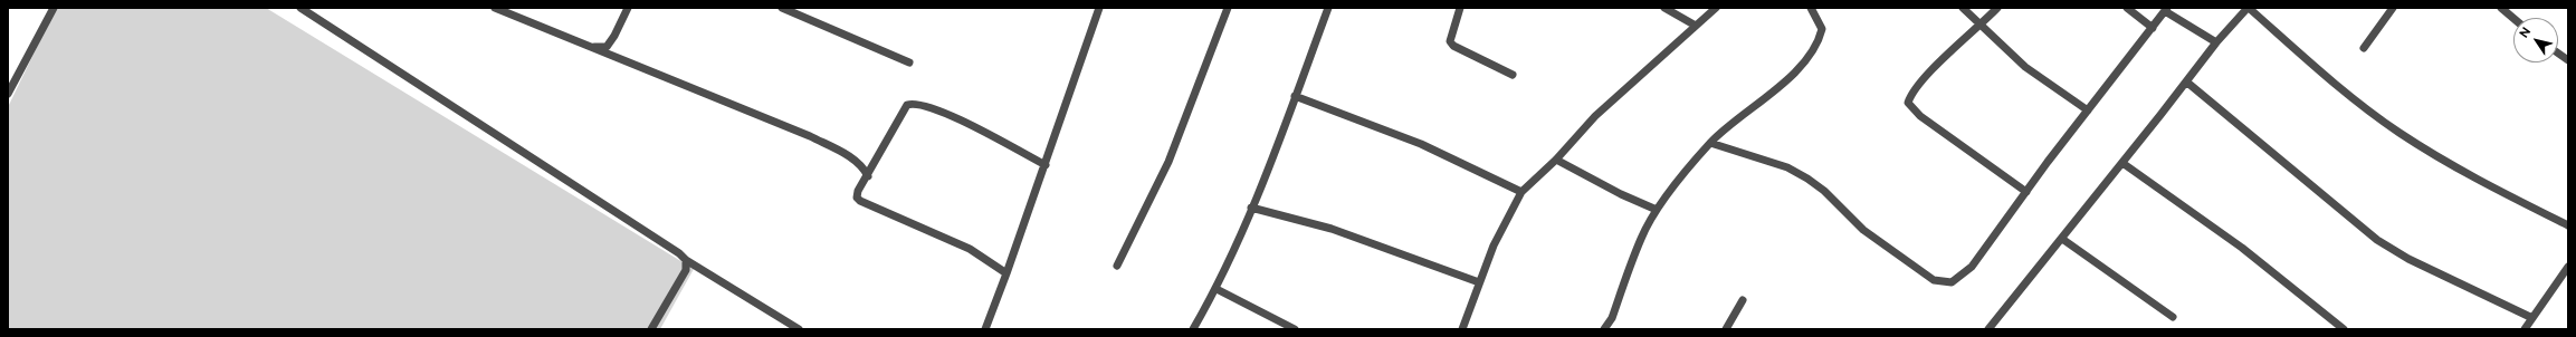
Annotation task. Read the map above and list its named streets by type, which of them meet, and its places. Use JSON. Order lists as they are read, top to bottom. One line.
{"north":"top left"}
